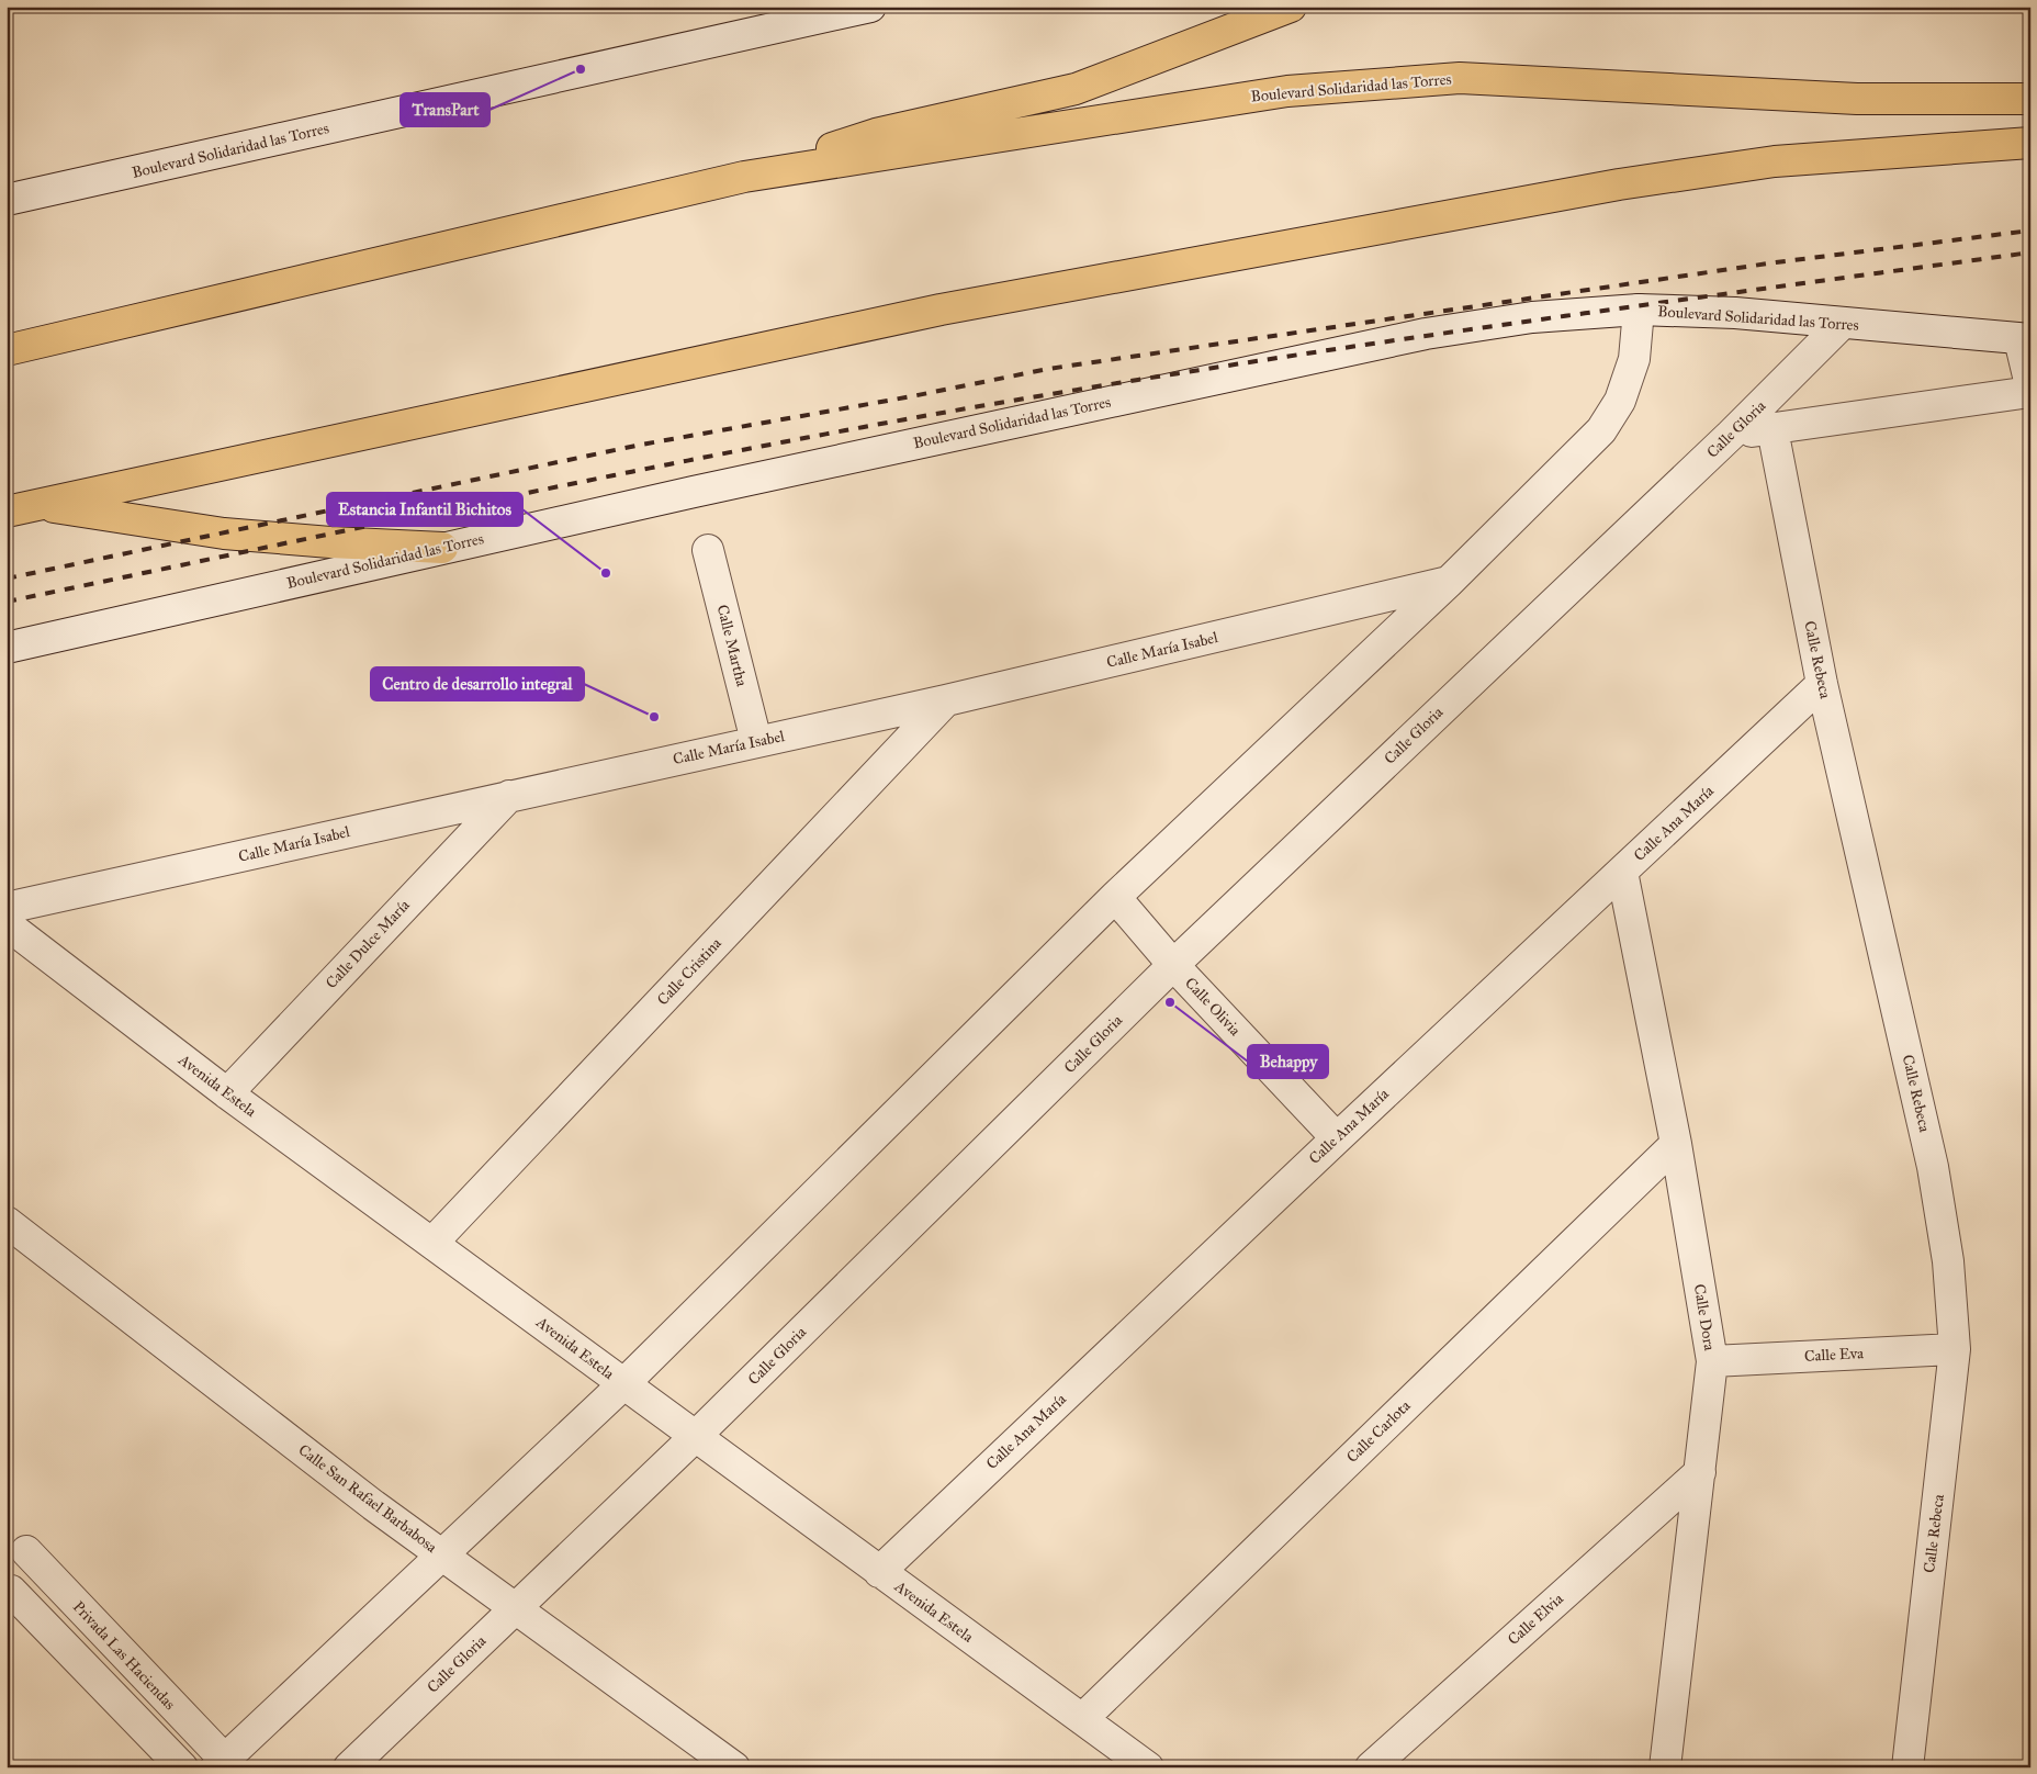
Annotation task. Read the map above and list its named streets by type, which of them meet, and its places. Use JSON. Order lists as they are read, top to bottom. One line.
{"streets":{"highway":["Boulevard Solidaridad las Torres"],"street":["Calle Gloria","Calle Martha","Calle María Isabel","Calle Rebeca","Calle Ana María","Calle Dulce María","Calle Cristina","Calle Olivia","Avenida Estela","Calle Dora","Calle Eva","Calle Carlota","Calle San Rafael Barbabosa","Calle Elvia","Privada Las Haciendas"]},"crossings":[["Boulevard Solidaridad las Torres","Calle Gloria"],["Calle Gloria","Calle Olivia"],["Calle Gloria","Avenida Estela"],["Calle Gloria","Calle San Rafael Barbabosa"],["Calle Martha","Calle María Isabel"],["Calle María Isabel","Calle Dulce María"],["Calle María Isabel","Calle Cristina"],["Calle Rebeca","Calle Ana María"],["Calle Rebeca","Calle Eva"],["Calle Ana María","Calle Olivia"],["Calle Ana María","Avenida Estela"],["Calle Ana María","Calle Dora"],["Calle Dulce María","Avenida Estela"],["Calle Cristina","Avenida Estela"],["Avenida Estela","Calle Carlota"],["Calle Dora","Calle Eva"],["Calle Dora","Calle Carlota"],["Calle Dora","Calle Elvia"]],"places":["TransPart","Estancia Infantil Bichitos","Centro de desarrollo integral","Behappy"]}
